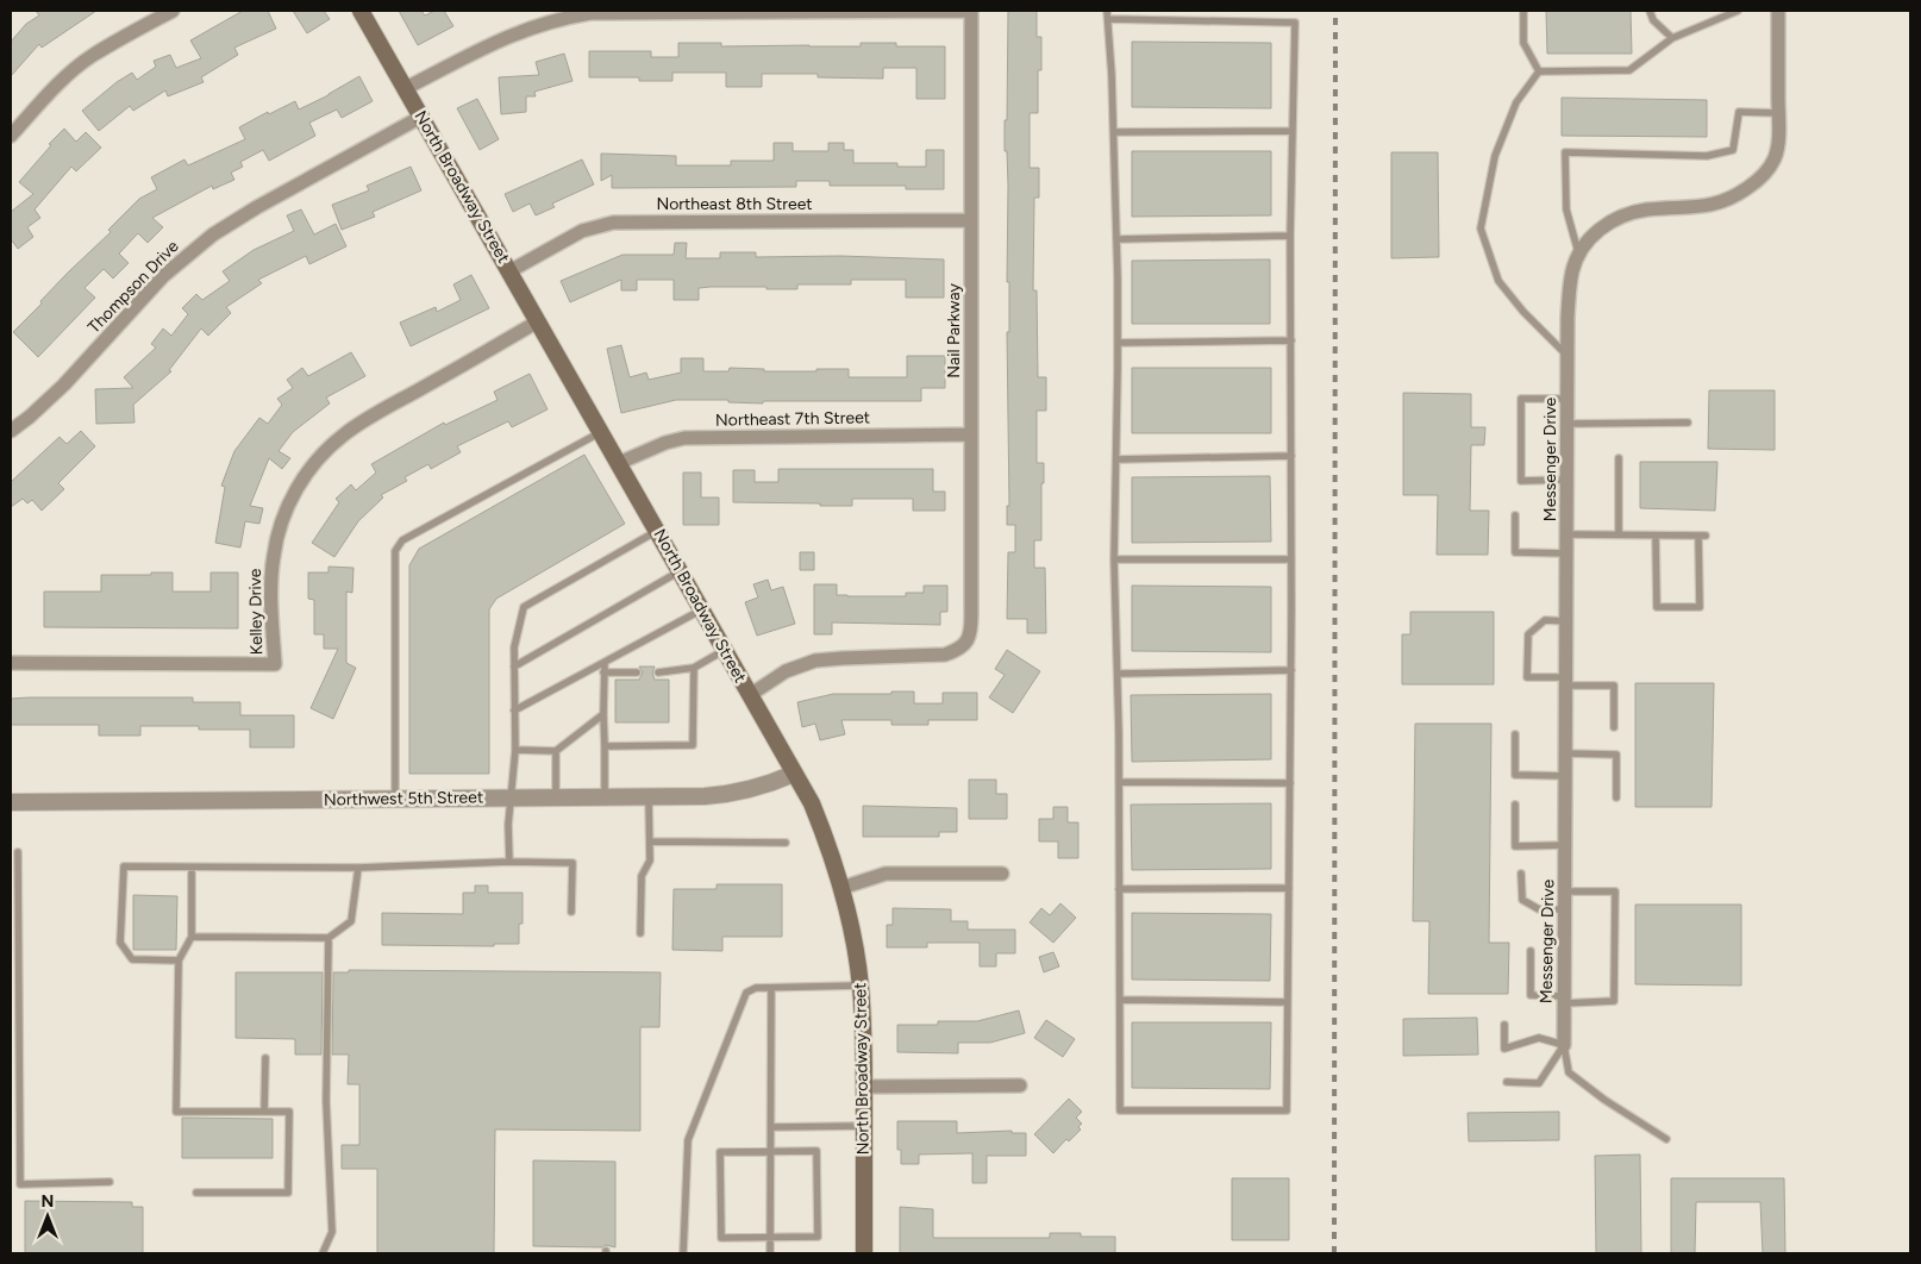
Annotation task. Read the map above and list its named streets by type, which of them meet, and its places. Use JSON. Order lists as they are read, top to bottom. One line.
{"streets":{"main road":["North Broadway Street"],"street":["Northeast 8th Street","Thompson Drive","Nail Parkway","Northeast 7th Street","Messenger Drive","Kelley Drive","Northwest 5th Street"]},"crossings":[["North Broadway Street","Northeast 8th Street"],["North Broadway Street","Thompson Drive"],["North Broadway Street","Nail Parkway"],["North Broadway Street","Northeast 7th Street"],["North Broadway Street","Kelley Drive"],["North Broadway Street","Northwest 5th Street"],["Northeast 8th Street","Nail Parkway"],["Nail Parkway","Northeast 7th Street"]],"north":"top"}
